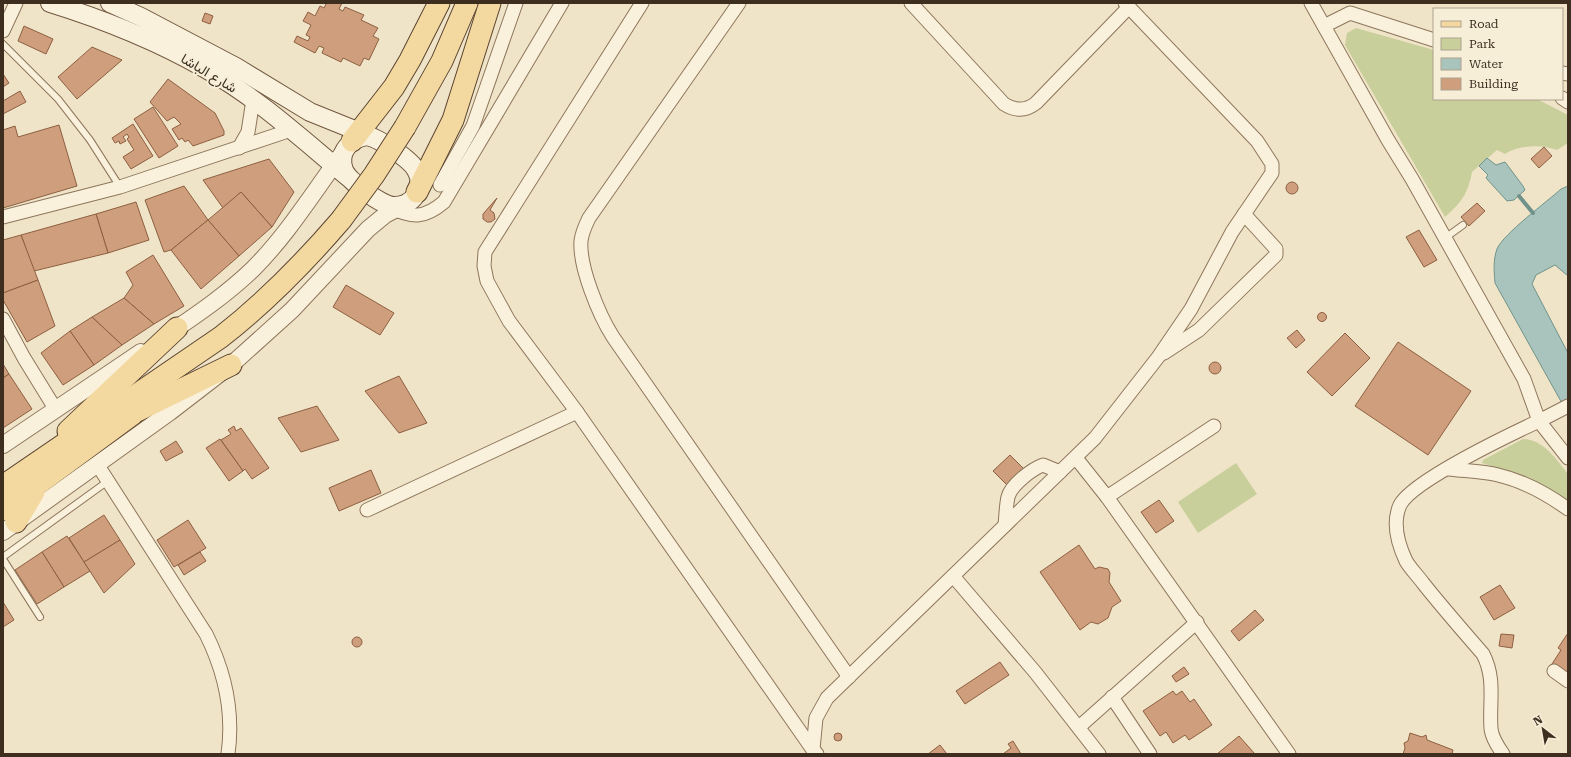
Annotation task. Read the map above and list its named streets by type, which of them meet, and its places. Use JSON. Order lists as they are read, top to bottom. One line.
{"streets":{"main road":["شارع الباشا"]},"legend":["Road","Park","Water","Building"],"north":"top left"}
